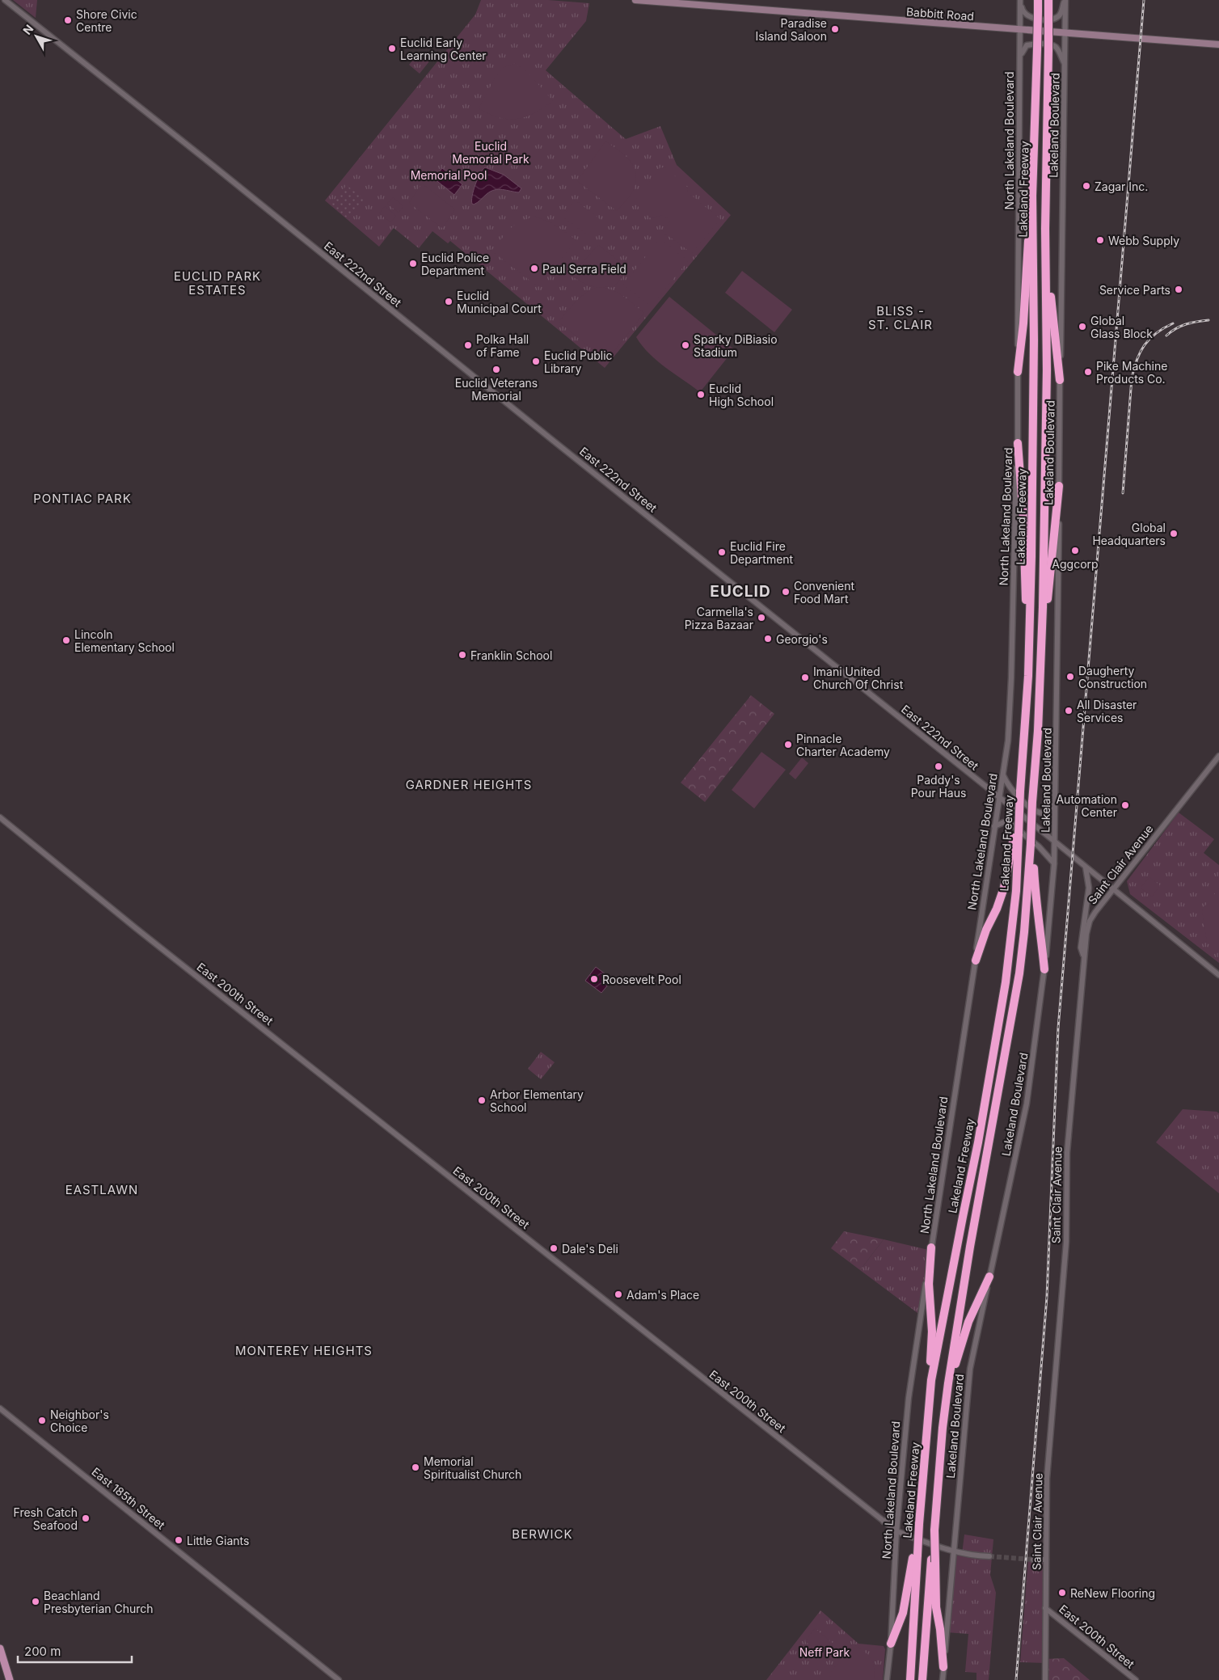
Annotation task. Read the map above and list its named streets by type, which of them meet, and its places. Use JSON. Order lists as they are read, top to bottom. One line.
{"streets":{"highway":["Lakeland Freeway"],"main road":["Babbitt Road"],"street":["Lakeland Boulevard","North Lakeland Boulevard","East 222nd Street","Saint Clair Avenue","East 200th Street","East 185th Street"]},"crossings":[["Babbitt Road","Lakeland Boulevard"],["Babbitt Road","North Lakeland Boulevard"],["Lakeland Boulevard","East 222nd Street"],["Lakeland Boulevard","East 200th Street"],["North Lakeland Boulevard","East 222nd Street"],["North Lakeland Boulevard","East 200th Street"],["East 222nd Street","Saint Clair Avenue"],["Saint Clair Avenue","East 200th Street"]],"districts":["EUCLID PARK ESTATES","BLISS - ST. CLAIR","PONTIAC PARK","EUCLID","GARDNER HEIGHTS","EASTLAWN","MONTEREY HEIGHTS","BERWICK"],"parks":["Euclid Memorial Park","Memorial Pool","Neff Park"],"places":["Shore Civic Centre","Paradise Island Saloon","Euclid Early Learning Center","Zagar Inc.","Webb Supply","Euclid Police Department","Paul Serra Field","Service Parts","Euclid Municipal Court","Global Glass Block","Polka Hall of Fame","Sparky DiBiasio Stadium","Euclid Public Library","Euclid Veterans Memorial","Pike Machine Products Co.","Euclid High School","Global Headquarters","Aggcorp","Euclid Fire Department","Convenient Food Mart","Carmella's Pizza Bazaar","Georgio's","Lincoln Elementary School","Franklin School","Daugherty Construction","Imani United Church Of Christ","All Disaster Services","Pinnacle Charter Academy","Paddy's Pour Haus","Automation Center","Roosevelt Pool","Arbor Elementary School","Dale's Deli","Adam's Place","Neighbor's Choice","Memorial Spiritualist Church","Fresh Catch Seafood","Little Giants","ReNew Flooring","Beachland Presbyterian Church"],"scale_bar":"200 m","north":"top left"}
